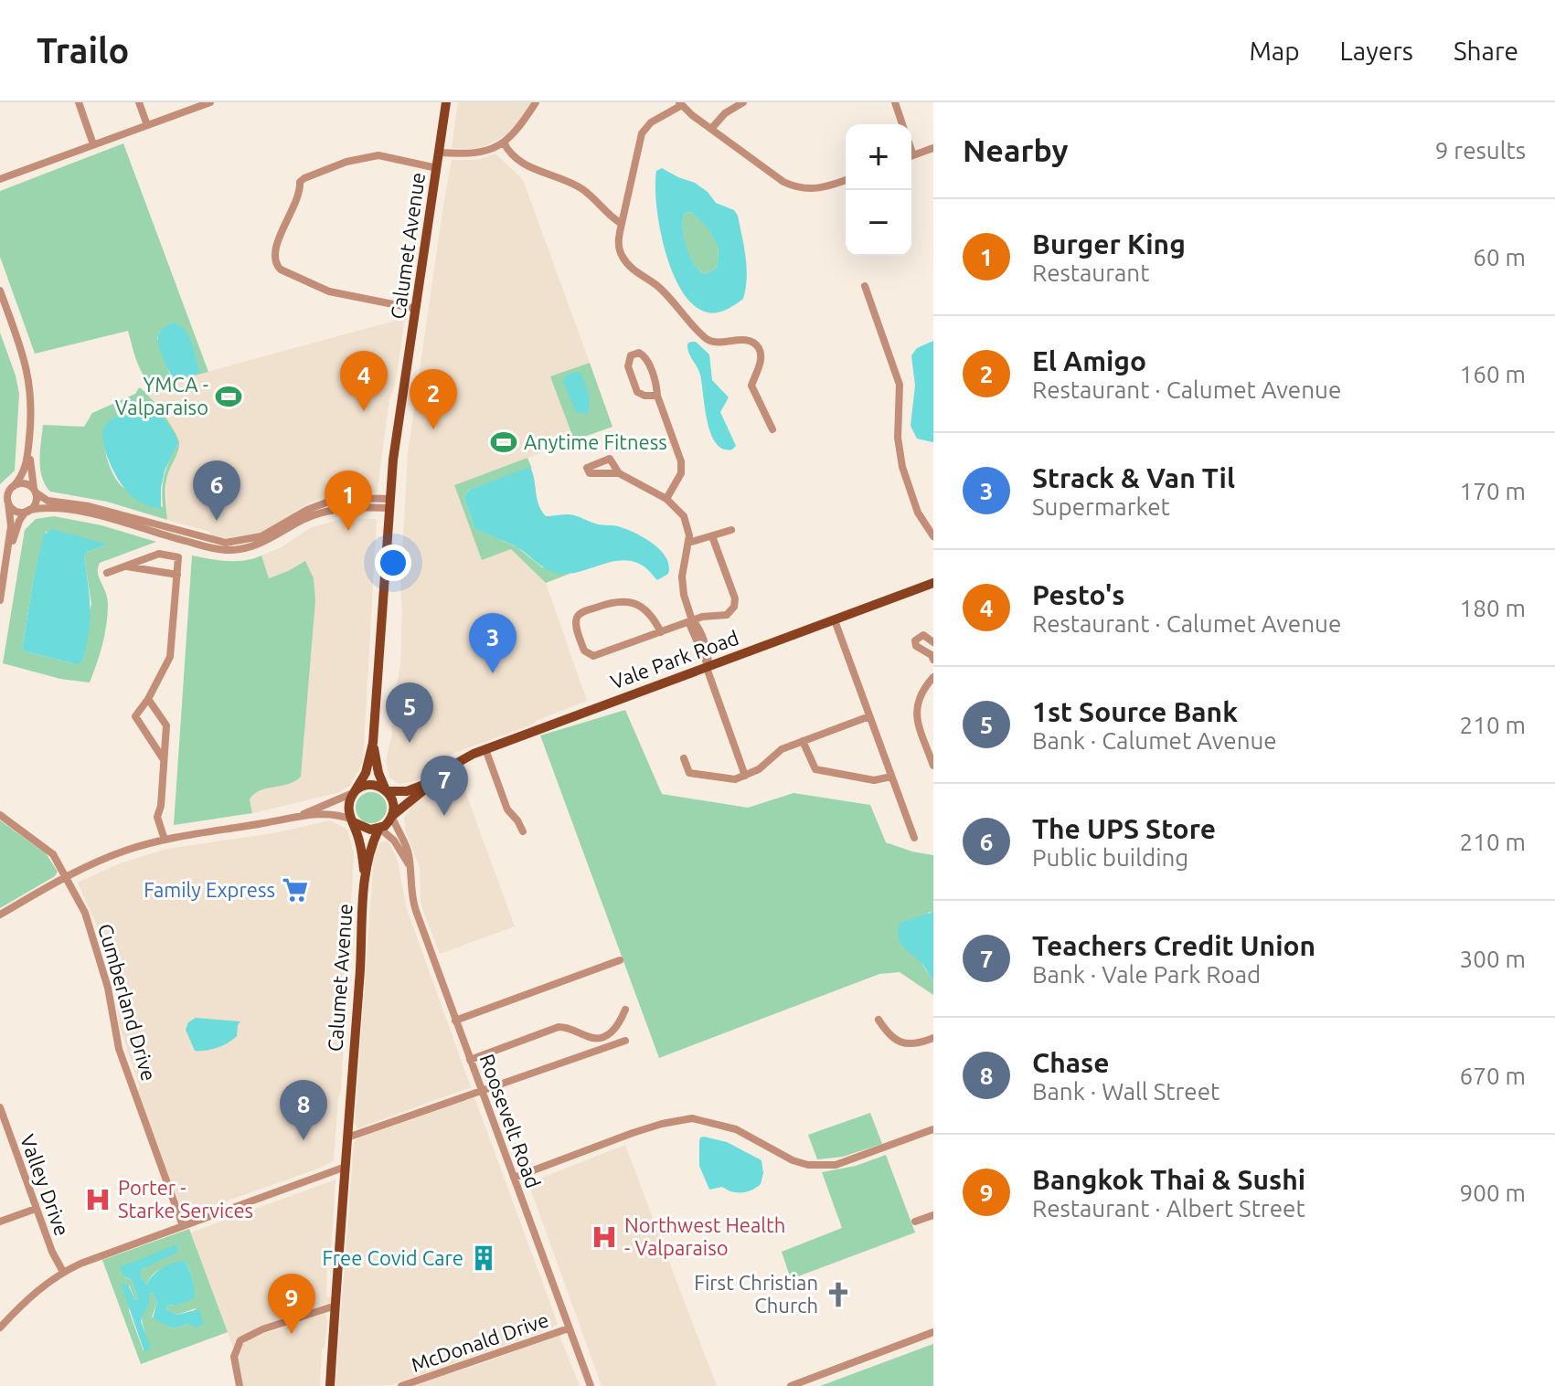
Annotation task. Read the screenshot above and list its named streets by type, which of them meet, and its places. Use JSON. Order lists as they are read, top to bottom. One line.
{"streets":{"main road":["Calumet Avenue","Vale Park Road"],"street":["Cumberland Drive","Roosevelt Road","Valley Drive","McDonald Drive"]},"crossings":[["Calumet Avenue","Vale Park Road"],["Calumet Avenue","Roosevelt Road"],["Vale Park Road","Roosevelt Road"],["Roosevelt Road","McDonald Drive"]],"places":{"sports":["YMCA - Valparaiso","Anytime Fitness"],"supermarket":["Family Express"],"hospital":["Porter - Starke Services","Northwest Health - Valparaiso"],"building":["Free Covid Care"],"church":["First Christian Church"]},"page":{"header":"Trailo","nav":["Map","Layers","Share"],"heading":["Nearby","9 results"],"map_buttons":["+","−"],"list":[{"mark":"1","name":"Burger King","note":"Restaurant","value":"60 m"},{"mark":"2","name":"El Amigo","note":"Restaurant · Calumet Avenue","value":"160 m"},{"mark":"3","name":"Strack & Van Til","note":"Supermarket","value":"170 m"},{"mark":"4","name":"Pesto's","note":"Restaurant · Calumet Avenue","value":"180 m"},{"mark":"5","name":"1st Source Bank","note":"Bank · Calumet Avenue","value":"210 m"},{"mark":"6","name":"The UPS Store","note":"Public building","value":"210 m"},{"mark":"7","name":"Teachers Credit Union","note":"Bank · Vale Park Road","value":"300 m"},{"mark":"8","name":"Chase","note":"Bank · Wall Street","value":"670 m"},{"mark":"9","name":"Bangkok Thai & Sushi","note":"Restaurant · Albert Street","value":"900 m"}],"pins":["4","2","6","1","3","5","7","8","9"]}}
